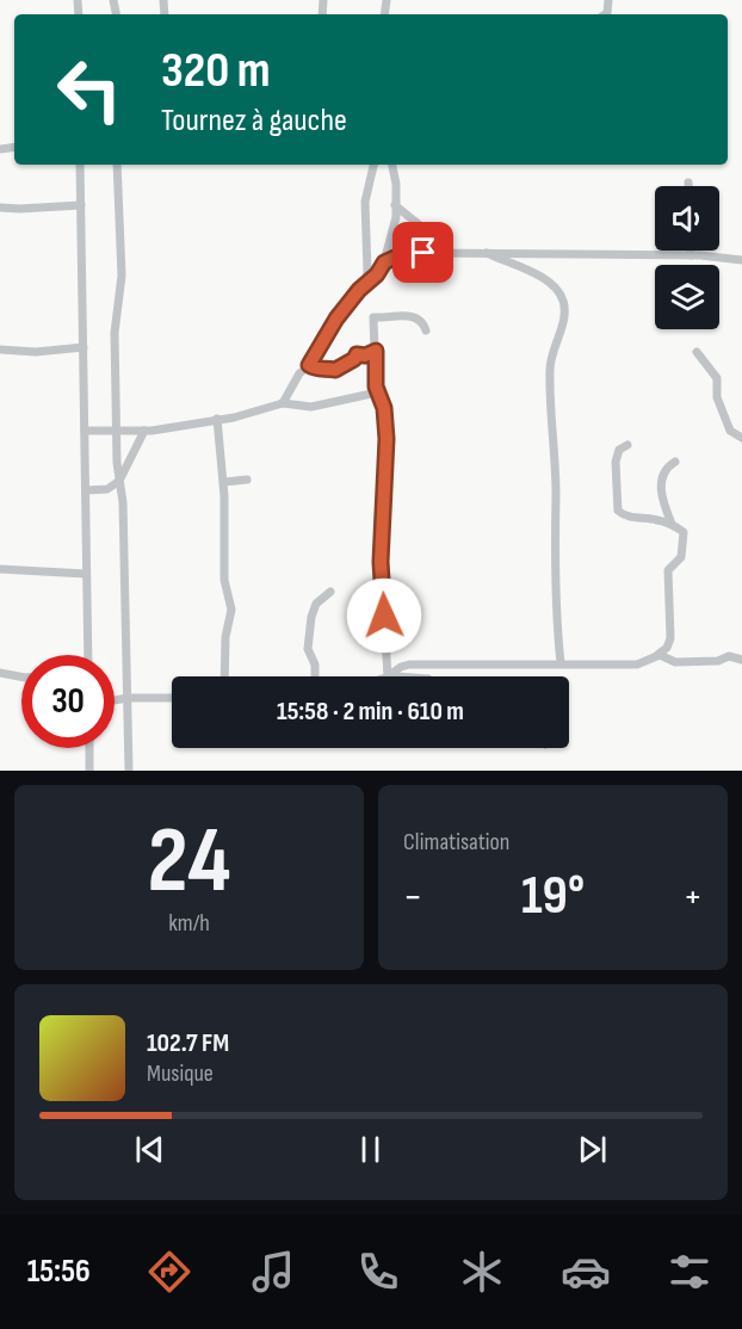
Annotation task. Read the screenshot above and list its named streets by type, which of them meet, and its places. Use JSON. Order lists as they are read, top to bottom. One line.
{"page":{"turn":["320 m","Tournez à gauche"],"limit":"30","trip":"15:58 · 2 min · 610 m","tile":[["24","km/h"],"Climatisation"],"heat":["−","19°","+"],"song":["102.7 FM","Musique"],"tabs":"15:56"}}
